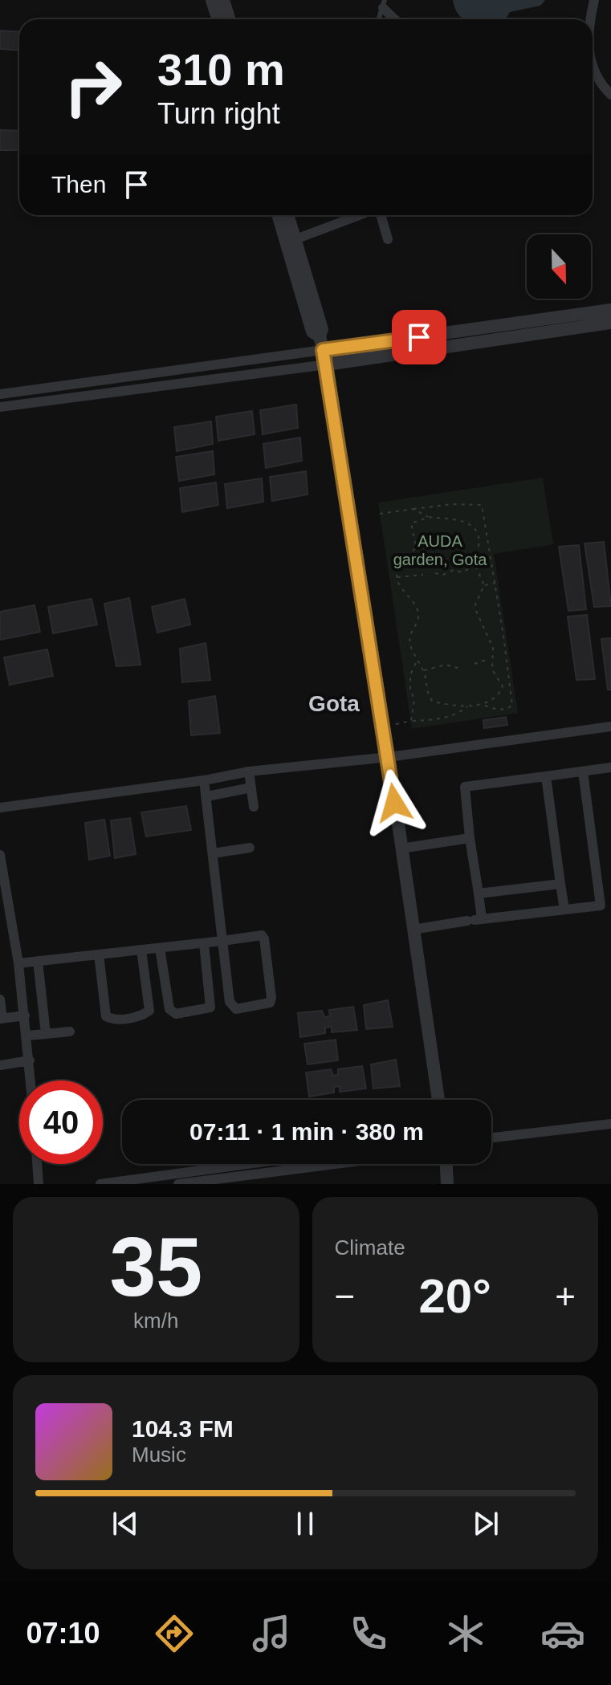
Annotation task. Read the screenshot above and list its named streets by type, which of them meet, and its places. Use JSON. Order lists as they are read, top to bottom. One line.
{"districts":["Gota"],"parks":["AUDA garden, Gota"],"north":"bottom","page":{"turn":["310 m","Turn right"],"then":"Then","limit":"40","trip":"07:11 · 1 min · 380 m","tile":[["35","km/h"],"Climate"],"heat":["−","20°","+"],"song":["104.3 FM","Music"],"tabs":"07:10"}}
